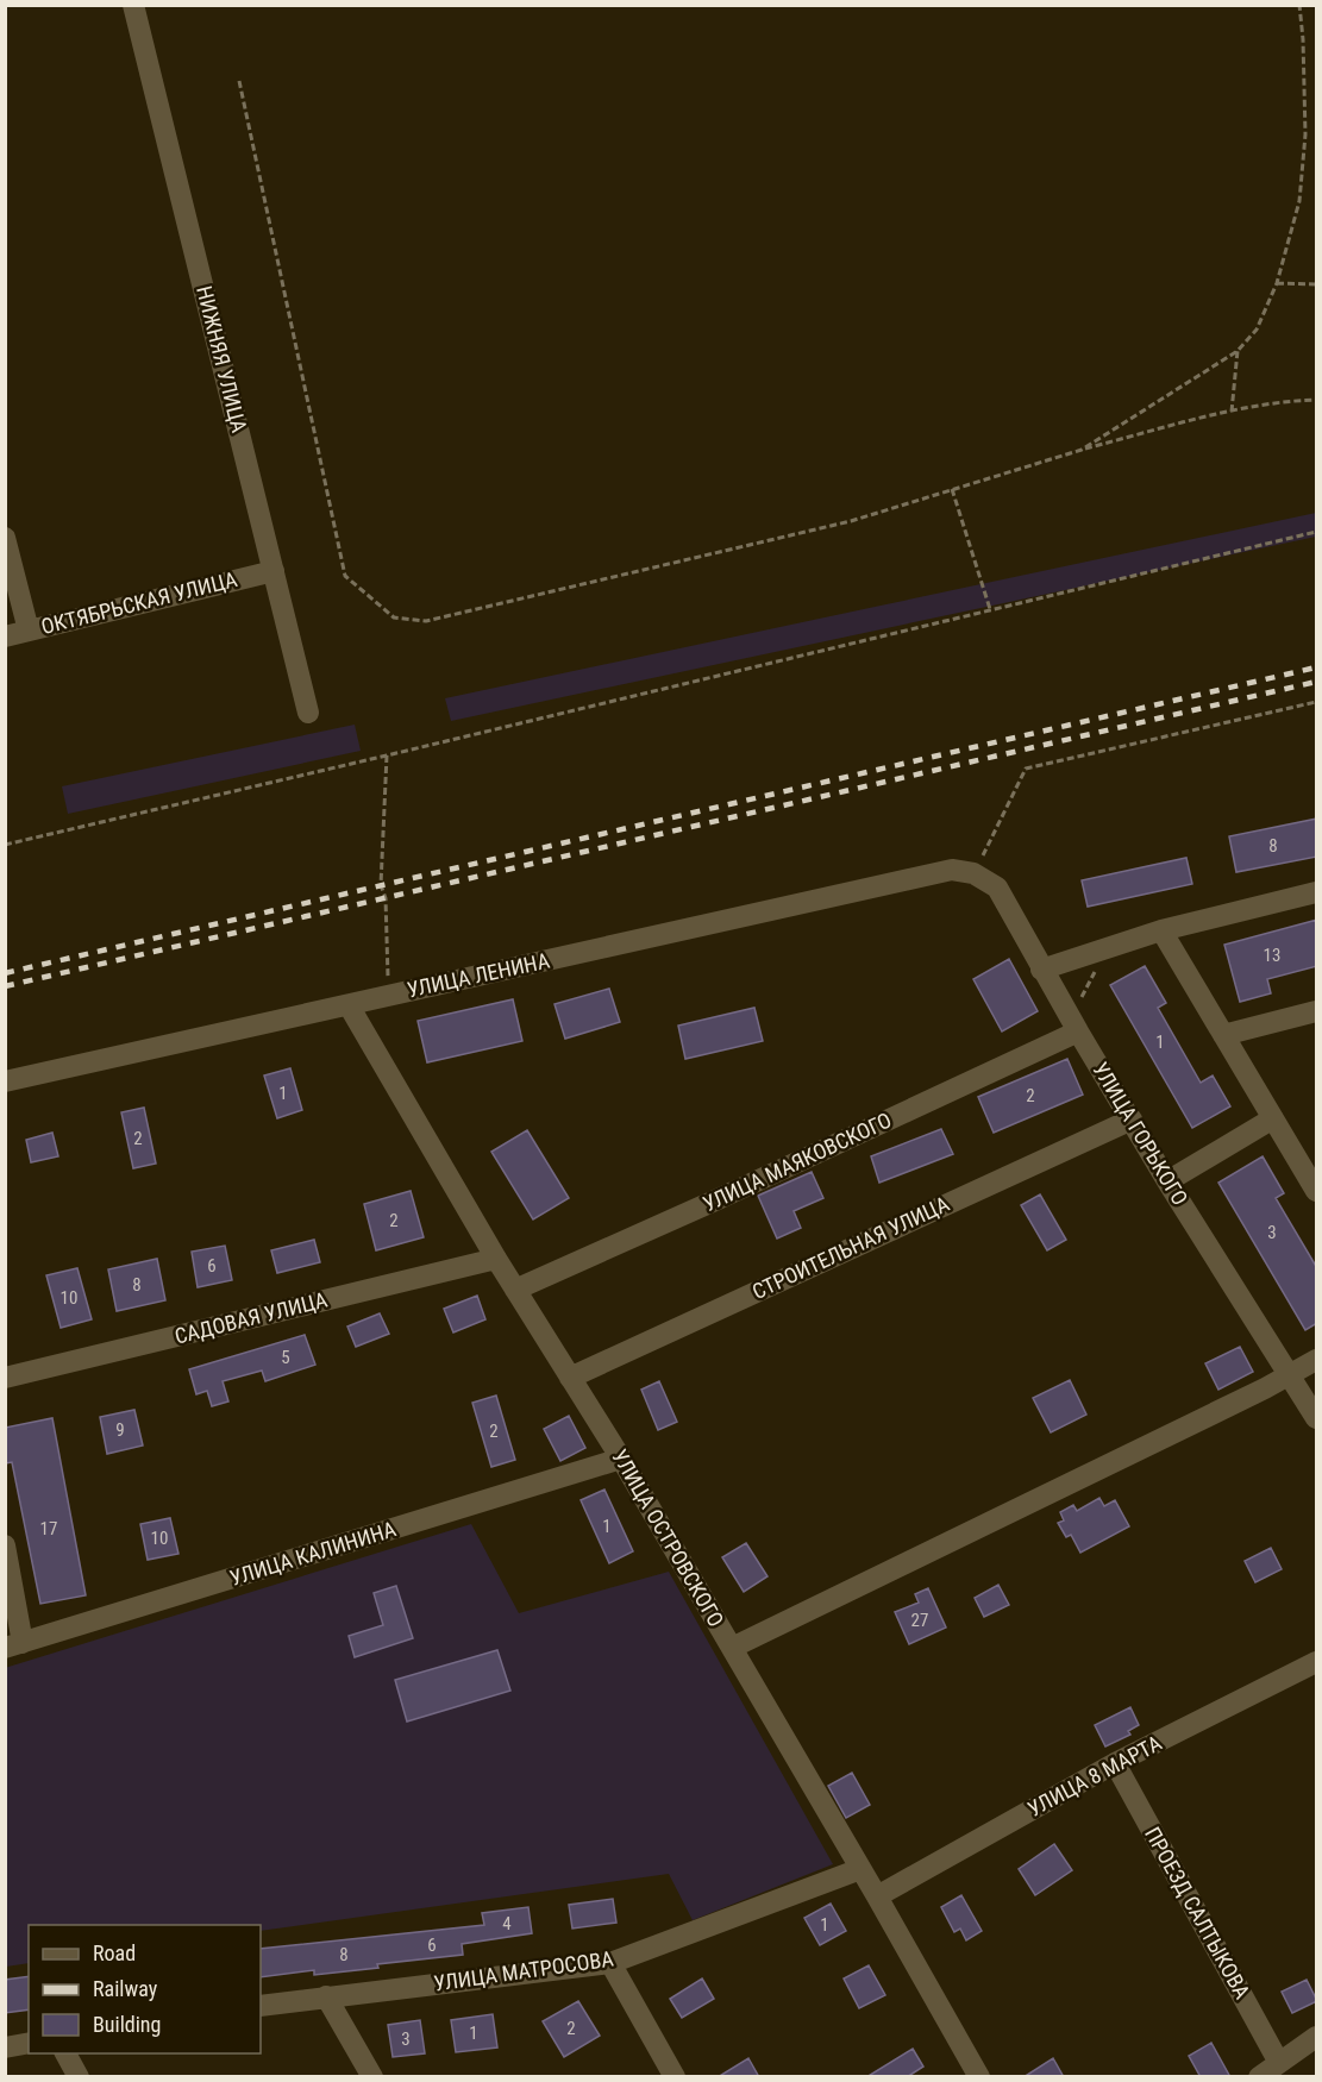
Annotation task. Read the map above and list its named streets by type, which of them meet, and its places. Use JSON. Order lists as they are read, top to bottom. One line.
{"streets":{"street":["НИЖНЯЯ УЛИЦА","ОКТЯБРЬСКАЯ УЛИЦА","УЛИЦА ЛЕНИНА","УЛИЦА ГОРЬКОГО","УЛИЦА МАЯКОВСКОГО","СТРОИТЕЛЬНАЯ УЛИЦА","САДОВАЯ УЛИЦА","УЛИЦА ОСТРОВСКОГО","УЛИЦА КАЛИНИНА","УЛИЦА 8 МАРТА","ПРОЕЗД САЛТЫКОВА","УЛИЦА МАТРОСОВА"]},"crossings":[["НИЖНЯЯ УЛИЦА","ОКТЯБРЬСКАЯ УЛИЦА"],["УЛИЦА ЛЕНИНА","УЛИЦА ГОРЬКОГО"],["УЛИЦА ЛЕНИНА","УЛИЦА ОСТРОВСКОГО"],["УЛИЦА ГОРЬКОГО","УЛИЦА МАЯКОВСКОГО"],["УЛИЦА ГОРЬКОГО","СТРОИТЕЛЬНАЯ УЛИЦА"],["УЛИЦА МАЯКОВСКОГО","УЛИЦА ОСТРОВСКОГО"],["СТРОИТЕЛЬНАЯ УЛИЦА","УЛИЦА ОСТРОВСКОГО"],["САДОВАЯ УЛИЦА","УЛИЦА ОСТРОВСКОГО"],["УЛИЦА ОСТРОВСКОГО","УЛИЦА КАЛИНИНА"],["УЛИЦА ОСТРОВСКОГО","УЛИЦА 8 МАРТА"],["УЛИЦА ОСТРОВСКОГО","УЛИЦА МАТРОСОВА"],["УЛИЦА 8 МАРТА","ПРОЕЗД САЛТЫКОВА"]],"house_numbers":["8","13","1","1","2","2","2","3","6","8","10","5","9","2","1","17","10","27","4","1","6","8","2","1","3"],"legend":["Road","Railway","Building"]}
